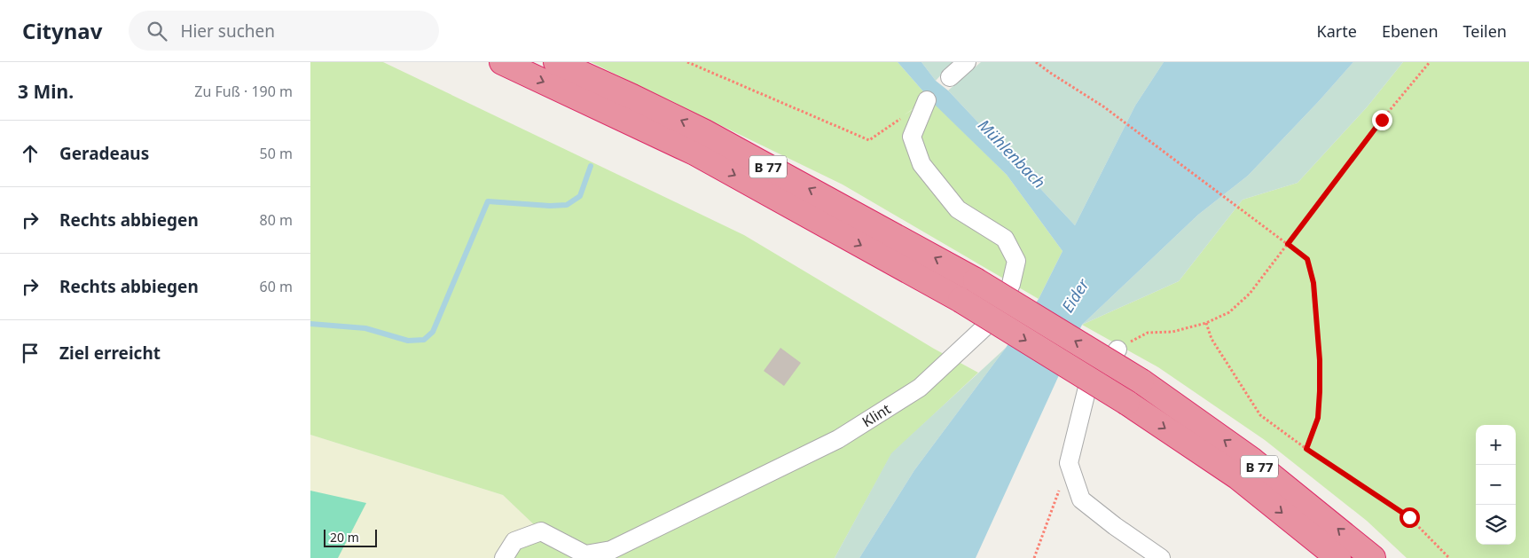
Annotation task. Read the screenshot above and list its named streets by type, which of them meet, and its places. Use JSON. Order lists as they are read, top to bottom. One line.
{"streets":{"highway":["B 77"],"street":["Klint"]},"water":["Mühlenbach","Eider"],"scale_bar":"20 m","page":{"header":"Citynav","search":"Hier suchen","nav":["Karte","Ebenen","Teilen"],"heading":["3 Min.","Zu Fuß · 190 m"],"list":[["Geradeaus","50 m"],["Rechts abbiegen","80 m"],["Rechts abbiegen","60 m"],"Ziel erreicht"],"map_buttons":["+","−"],"scale":"20 m"}}
